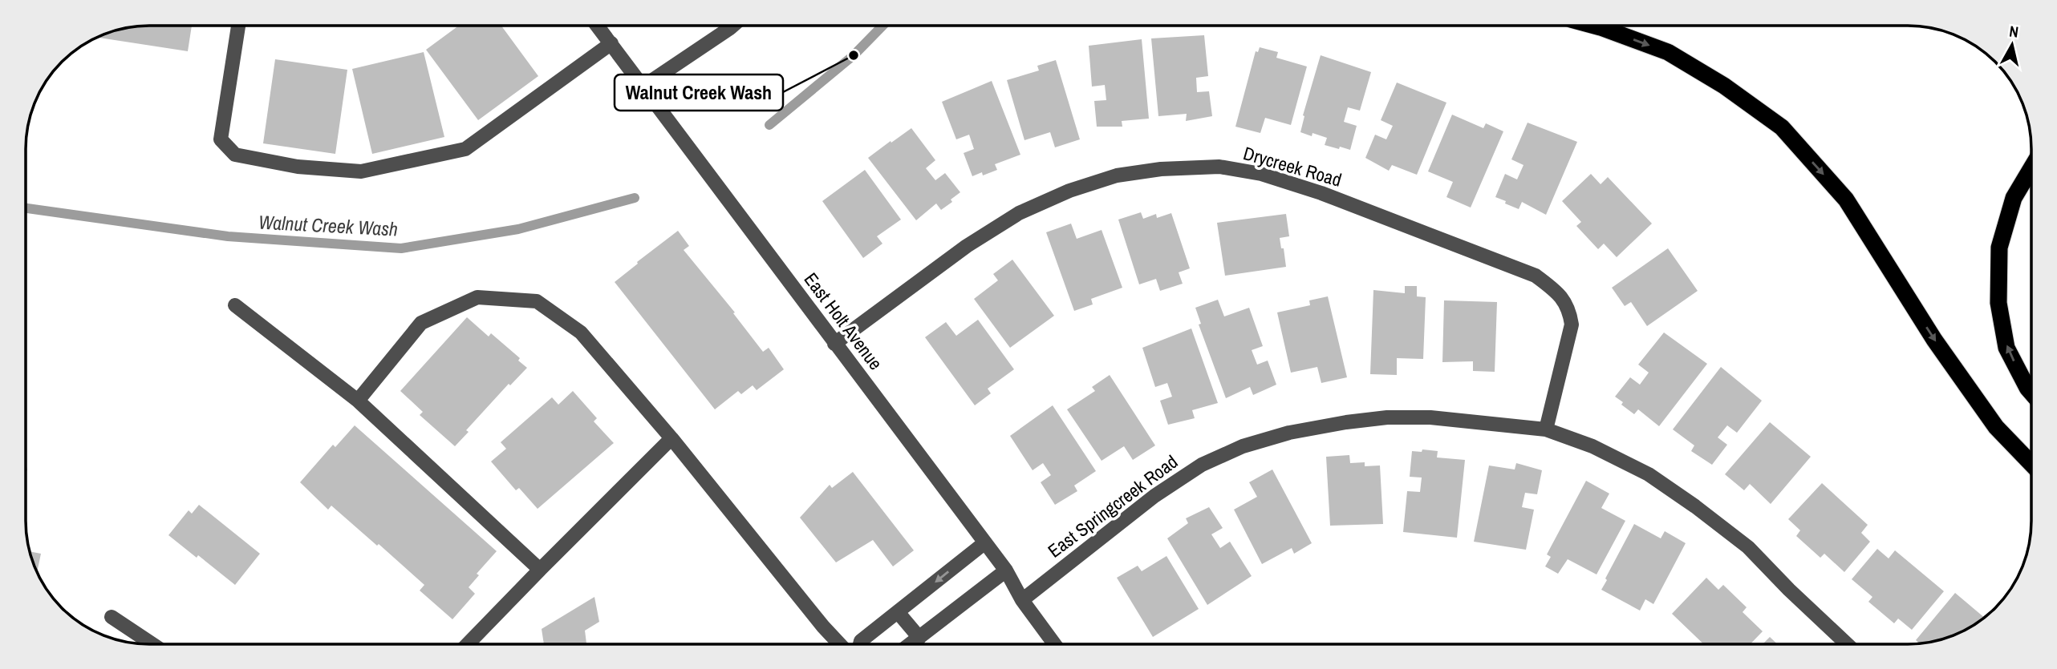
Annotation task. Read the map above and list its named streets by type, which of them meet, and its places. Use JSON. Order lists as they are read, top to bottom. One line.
{"streets":{"street":["Drycreek Road","East Holt Avenue","East Springcreek Road"]},"crossings":[["Drycreek Road","East Holt Avenue"],["Drycreek Road","East Springcreek Road"],["East Holt Avenue","East Springcreek Road"]],"water":["Walnut Creek Wash"],"places":["Walnut Creek Wash"],"north":"top"}
